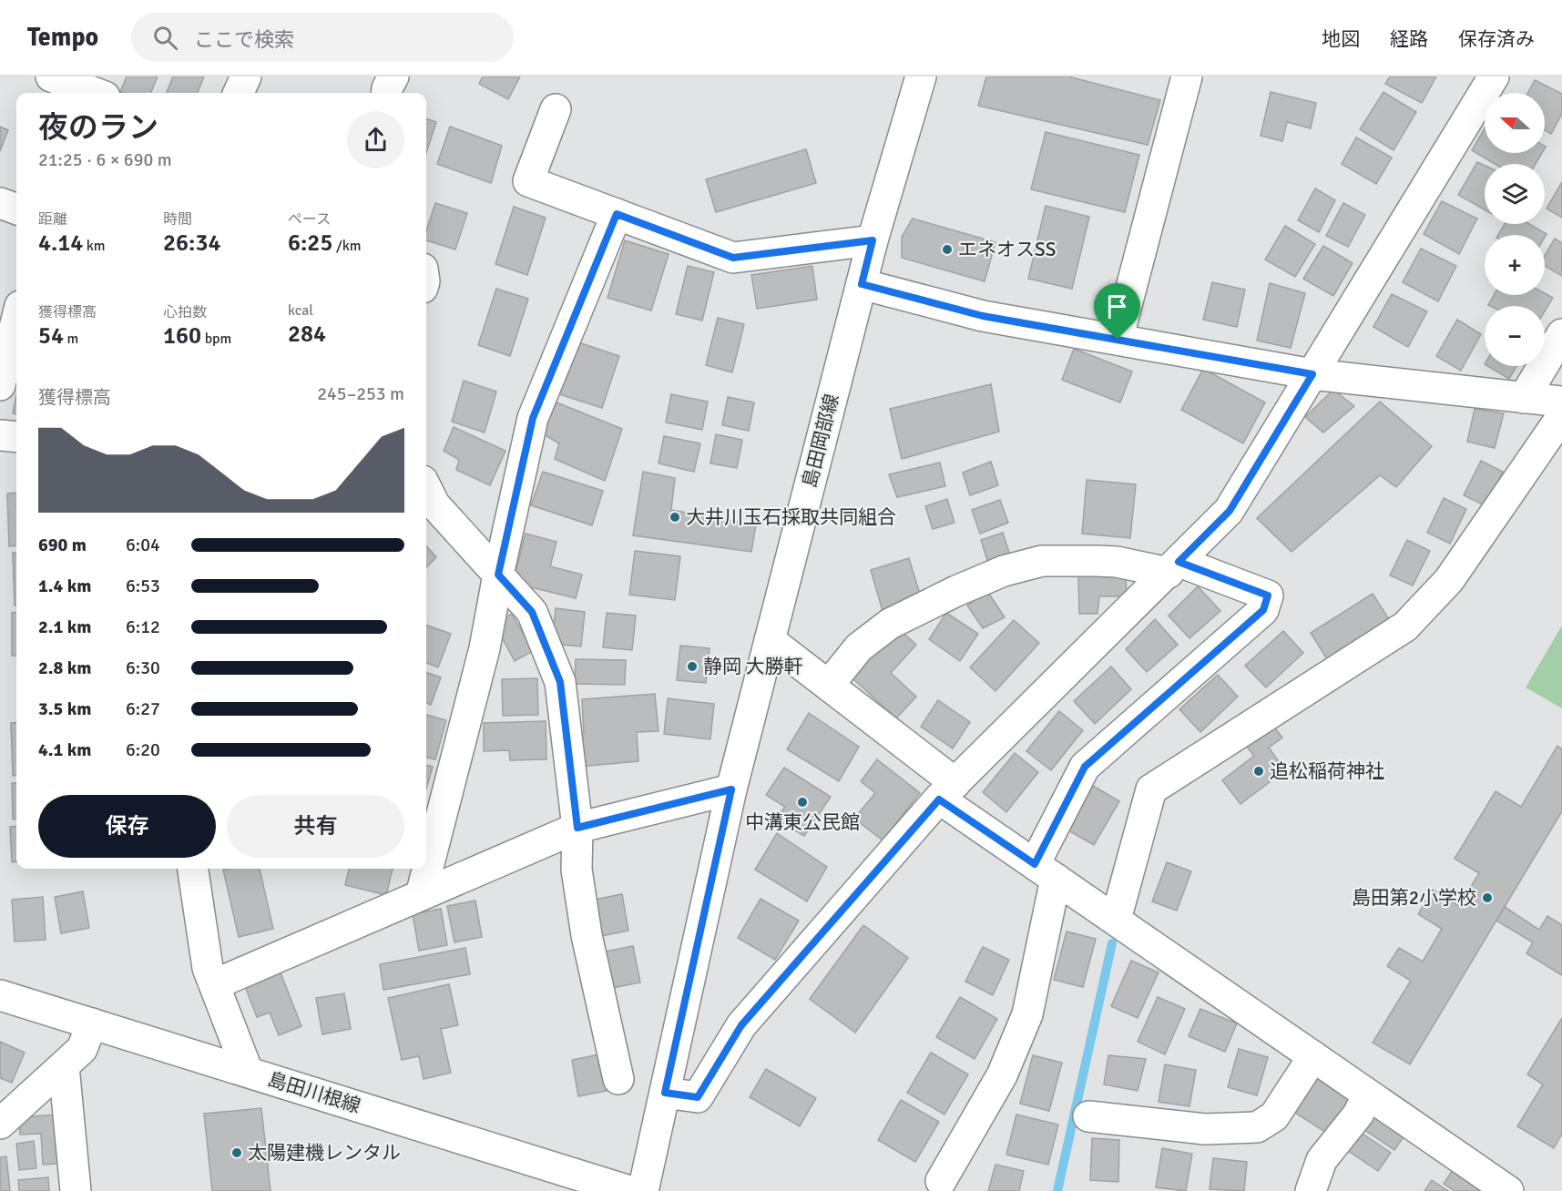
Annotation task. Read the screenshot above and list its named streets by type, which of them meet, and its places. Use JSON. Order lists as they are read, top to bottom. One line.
{"streets":{"street":["島田岡部線","島田川根線"]},"places":["エネオスSS","大井川玉石採取共同組合","静岡 大勝軒","追松稲荷神社","中溝東公民館","島田第2小学校","太陽建機レンタル"],"north":"left","page":{"header":"Tempo","search":"ここで検索","nav":["地図","経路","保存済み"],"map_buttons":["+","−"],"heading":["夜のラン","21:25 · 6 × 690 m"],"stats":[["距離","4.14 km"],["時間","26:34"],["ペース","6:25 /km"],["獲得標高","54 m"],["心拍数","160 bpm"],["kcal","284"]],"chart":["獲得標高","245–253 m"],"list":[{"name":"690 m","note":"6:04"},{"name":"1.4 km","note":"6:53"},{"name":"2.1 km","note":"6:12"},{"name":"2.8 km","note":"6:30"},{"name":"3.5 km","note":"6:27"},{"name":"4.1 km","note":"6:20"}],"buttons":["保存","共有"]}}
